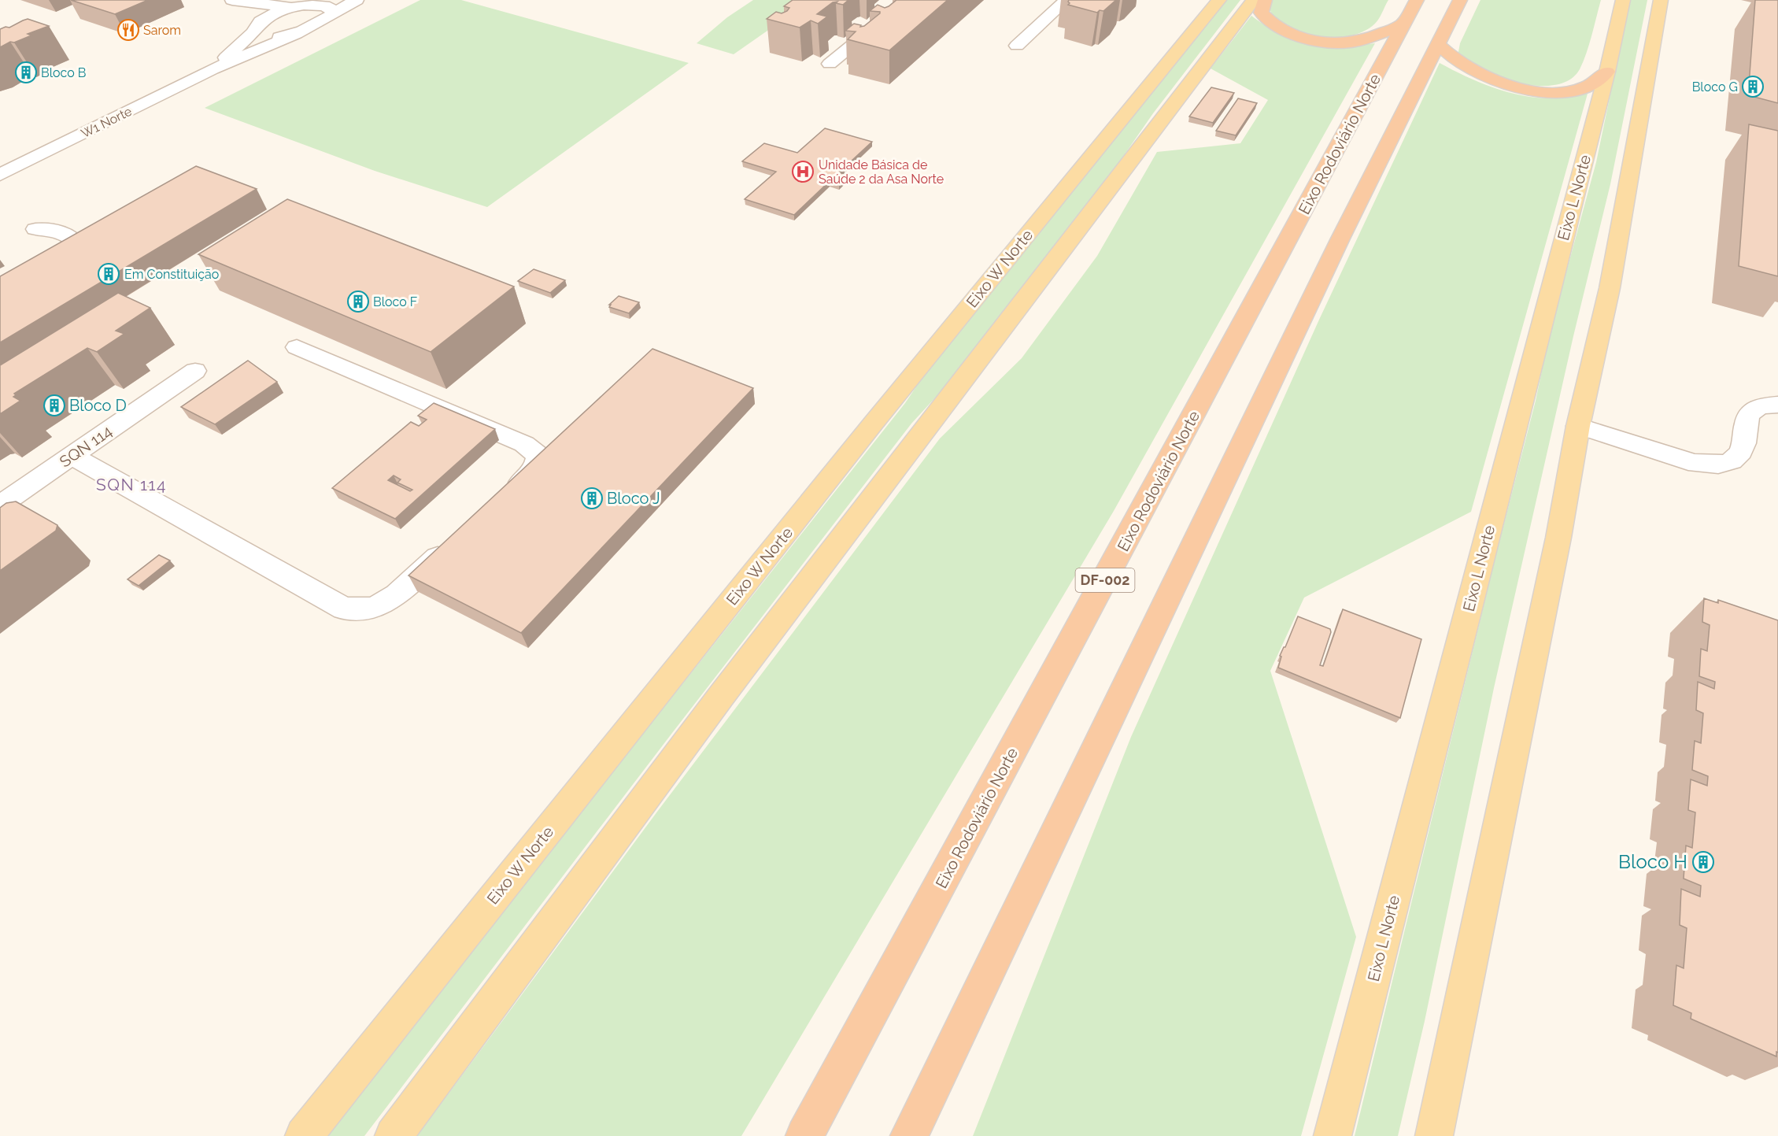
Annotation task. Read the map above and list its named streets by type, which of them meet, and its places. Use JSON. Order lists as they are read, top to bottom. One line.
{"streets":{"highway":["Eixo Rodoviário Norte","DF-002"],"main road":["Eixo L Norte","Eixo W Norte"],"street":["W1 Norte","SQN 114"]},"districts":["SQN 114"],"places":{"restaurant":["Sarom"],"building":["Bloco B","Bloco G","Em Constituição","Bloco F","Bloco D","Bloco J","Bloco H"],"hospital":["Unidade Básica de Saúde 2 da Asa Norte"]}}
